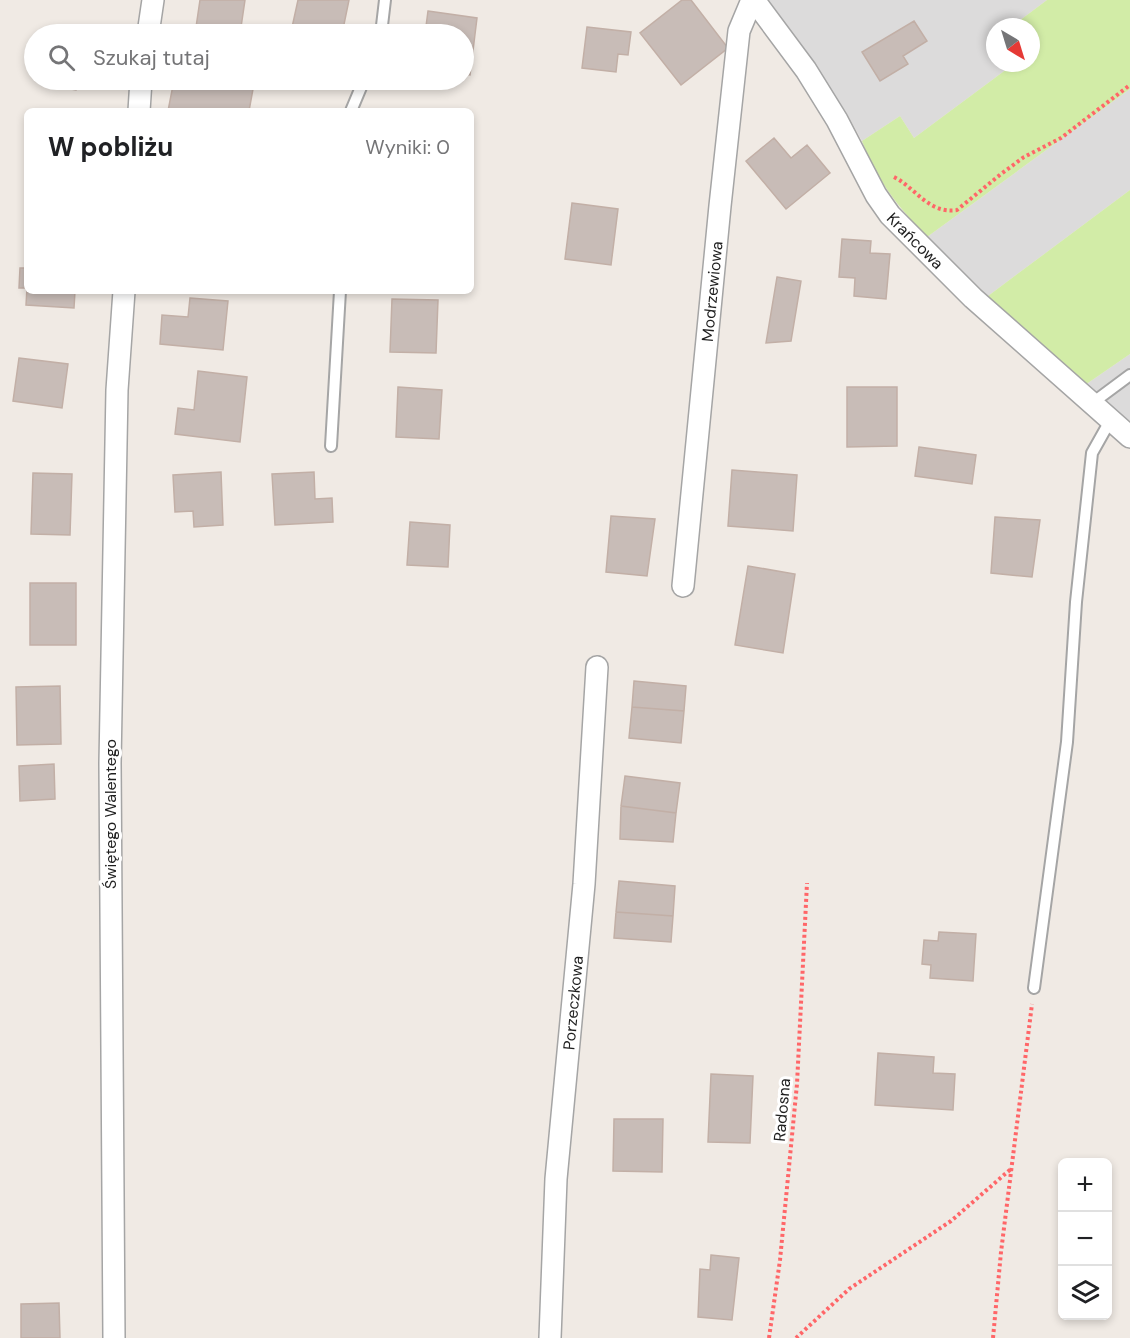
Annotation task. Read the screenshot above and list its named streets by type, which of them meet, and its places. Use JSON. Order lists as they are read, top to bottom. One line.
{"streets":{"street":["Krańcowa","Modrzewiowa","Świętego Walentego","Porzeczkowa"],"path":["Radosna"]},"crossings":[["Krańcowa","Modrzewiowa"]],"north":"bottom right","page":{"search":"Szukaj tutaj","heading":["W pobliżu","Wyniki: 0"],"map_buttons":["+","−"]}}
